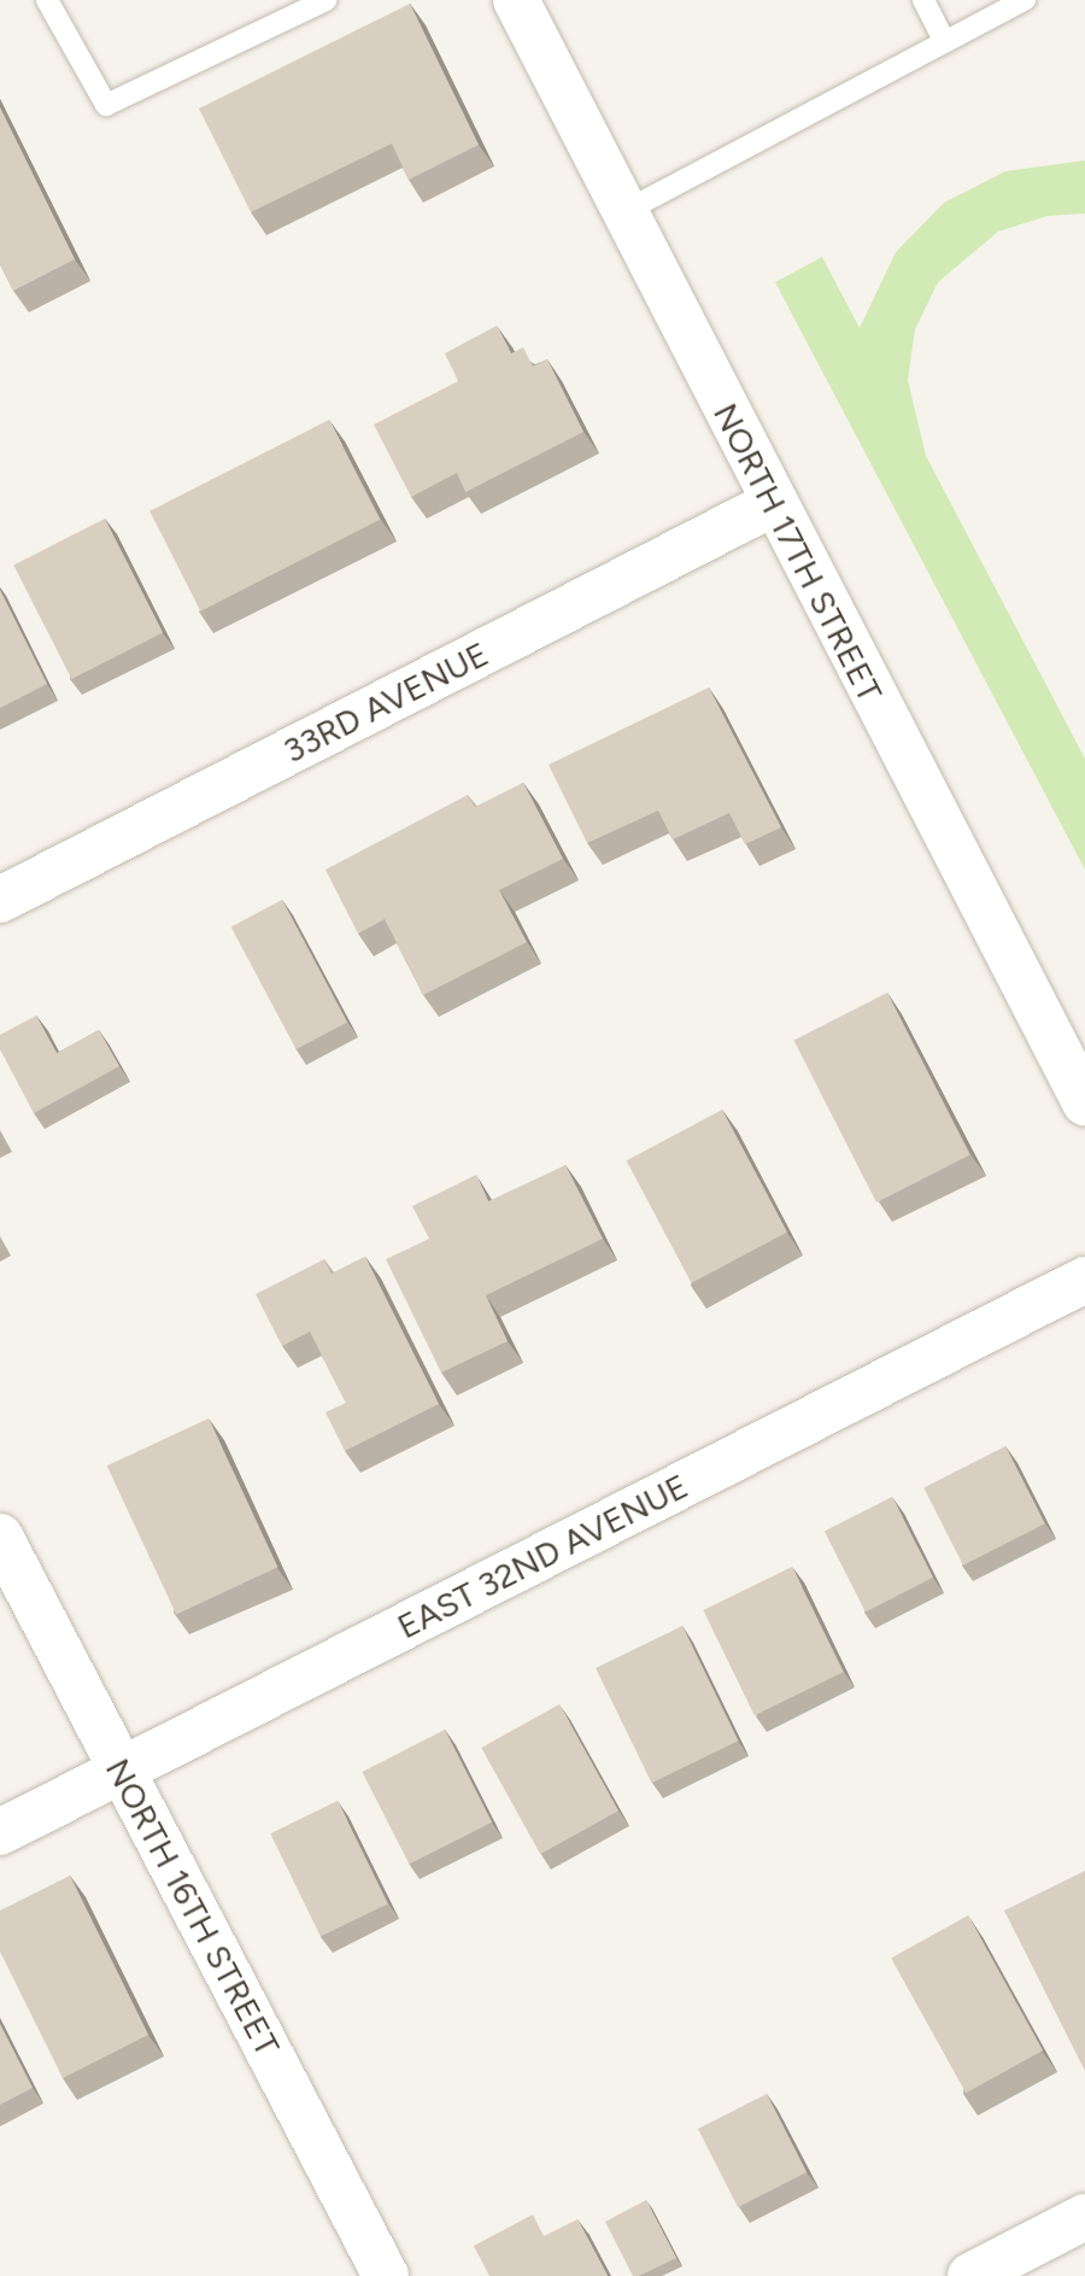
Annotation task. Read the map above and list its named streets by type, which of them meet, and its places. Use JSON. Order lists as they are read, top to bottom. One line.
{"streets":{"street":["NORTH 17TH STREET","33RD AVENUE","EAST 32ND AVENUE","NORTH 16TH STREET"]},"crossings":[["NORTH 17TH STREET","33RD AVENUE"],["EAST 32ND AVENUE","NORTH 16TH STREET"]]}
